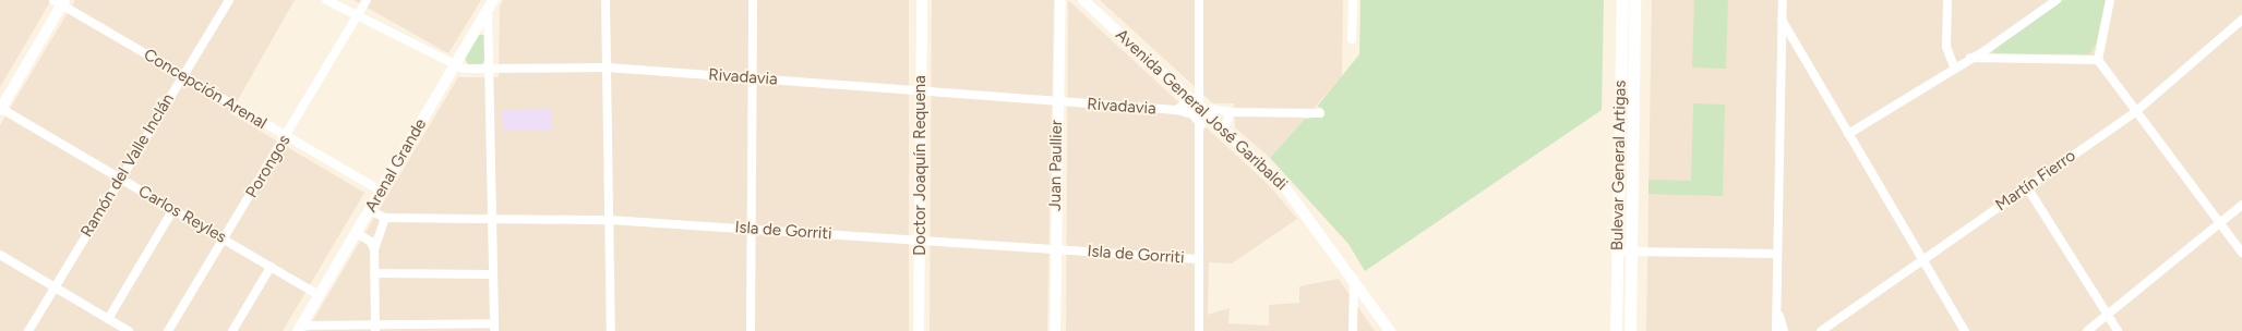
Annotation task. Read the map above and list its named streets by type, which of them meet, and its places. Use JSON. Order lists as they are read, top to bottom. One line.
{"streets":{"main road":["Bulevar General Artigas"],"street":["Rivadavia","Concepción Arenal","Avenida General José Garibaldi","Ramón del Valle Inclán","Arenal Grande","Doctor Joaquín Requena","Juan Paullier","Porongos","Martín Fierro","Carlos Reyles","Isla de Gorriti"]},"crossings":[["Rivadavia","Avenida General José Garibaldi"],["Rivadavia","Arenal Grande"],["Rivadavia","Doctor Joaquín Requena"],["Rivadavia","Juan Paullier"],["Rivadavia","Porongos"],["Concepción Arenal","Ramón del Valle Inclán"],["Concepción Arenal","Arenal Grande"],["Concepción Arenal","Porongos"],["Ramón del Valle Inclán","Carlos Reyles"],["Arenal Grande","Carlos Reyles"],["Arenal Grande","Isla de Gorriti"],["Doctor Joaquín Requena","Isla de Gorriti"],["Juan Paullier","Isla de Gorriti"],["Porongos","Carlos Reyles"]]}
